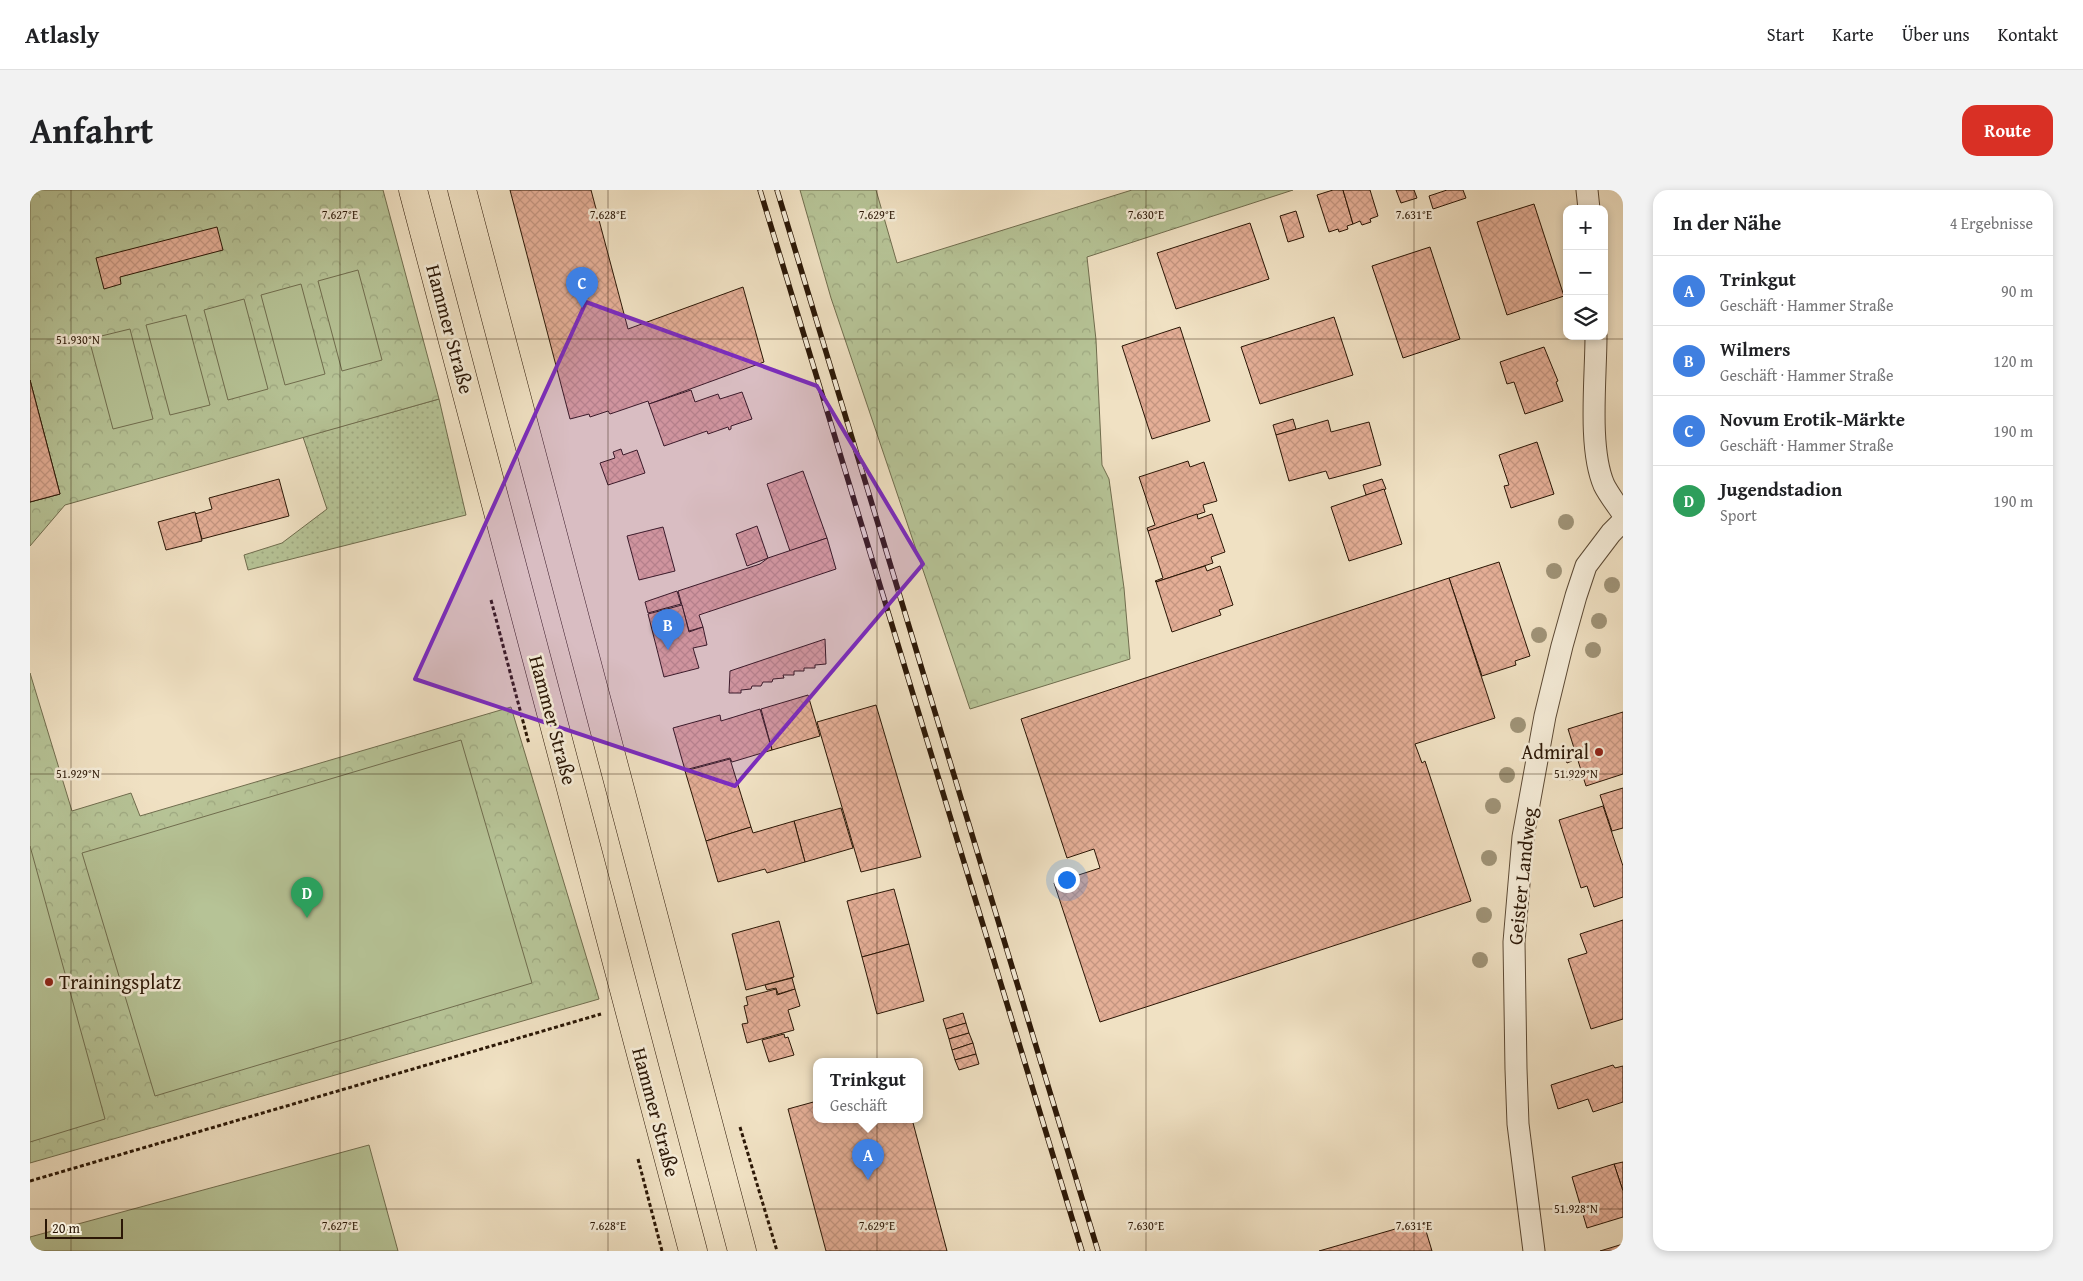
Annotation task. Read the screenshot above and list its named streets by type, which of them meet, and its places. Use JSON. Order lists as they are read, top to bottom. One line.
{"streets":{"main road":["Hammer Straße"],"street":["Geister Landweg"]},"places":["Admiral","Trainingsplatz"],"scale_bar":"20 m","page":{"header":"Atlasly","nav":["Start","Karte","Über uns","Kontakt"],"title":"Anfahrt","buttons":"Route","heading":["In der Nähe","4 Ergebnisse"],"map_buttons":["+","−"],"list":[{"mark":"A","name":"Trinkgut","note":"Geschäft · Hammer Straße","value":"90 m"},{"mark":"B","name":"Wilmers","note":"Geschäft · Hammer Straße","value":"120 m"},{"mark":"C","name":"Novum Erotik-Märkte","note":"Geschäft · Hammer Straße","value":"190 m"},{"mark":"D","name":"Jugendstadion","note":"Sport","value":"190 m"}],"pins":["C","B","D","A"],"popup":["Trinkgut","Geschäft"],"scale":"20 m"},"coordinates":["7.627°E","7.628°E","7.629°E","7.630°E","7.631°E","51.930°N","51.929°N","51.928°N"]}
